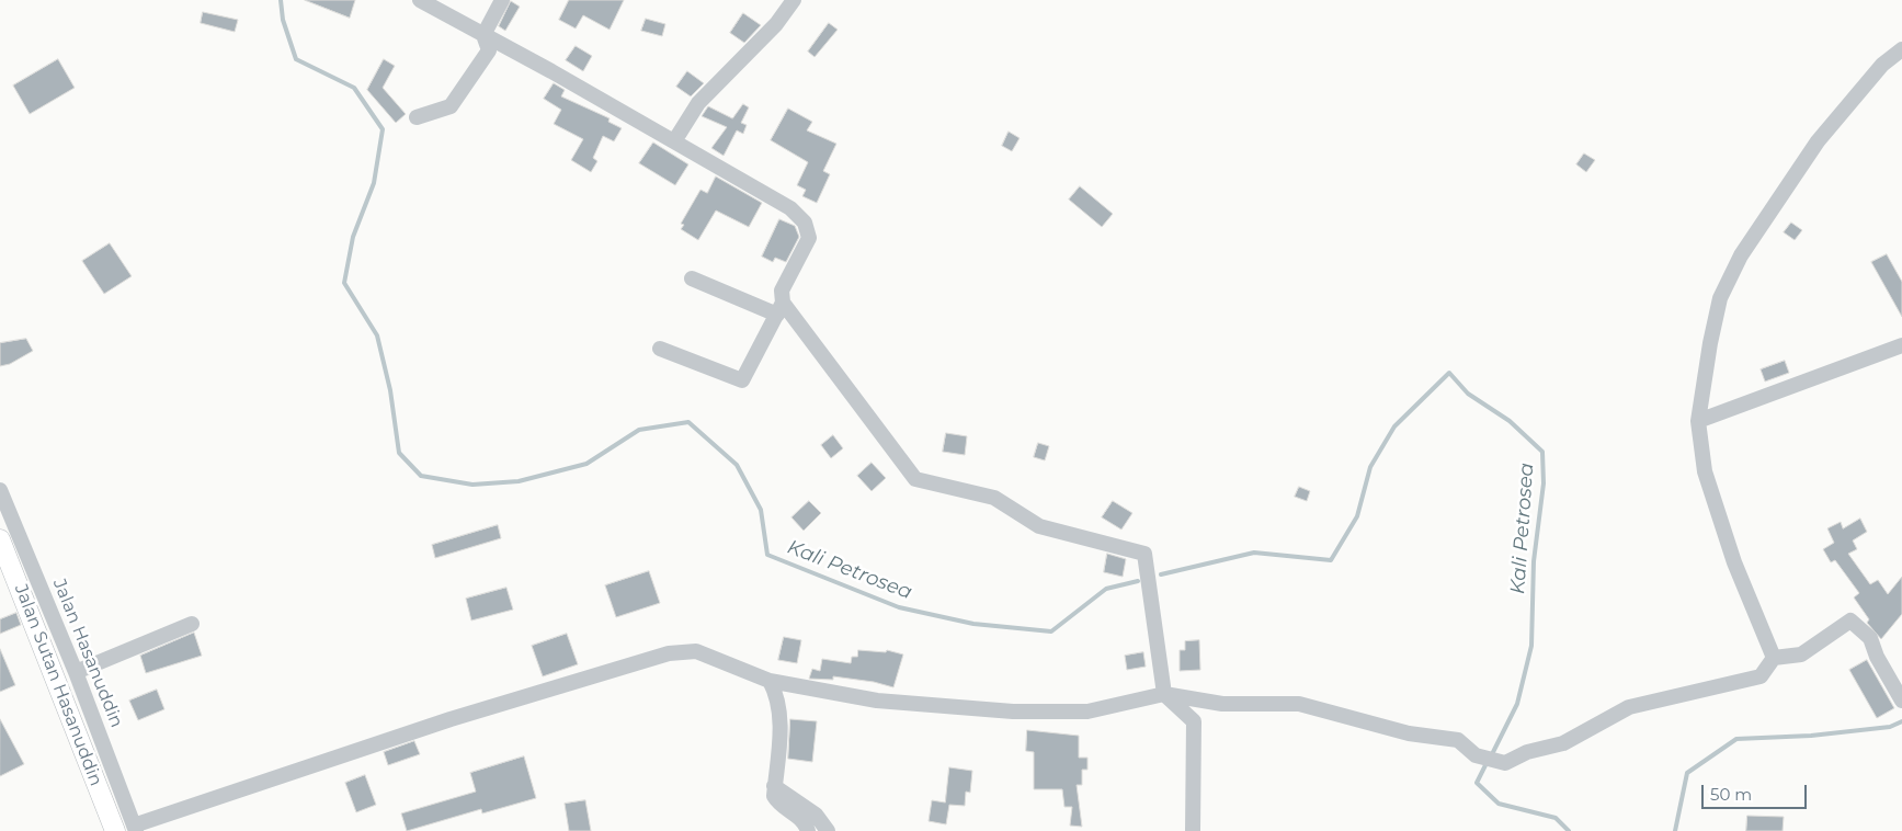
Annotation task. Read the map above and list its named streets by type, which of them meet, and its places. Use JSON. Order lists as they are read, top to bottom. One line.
{"streets":{"main road":["Jalan Sutan Hasanuddin"],"street":["Jalan Hasanuddin"]},"water":["Kali Petrosea"],"scale_bar":"50 m"}
